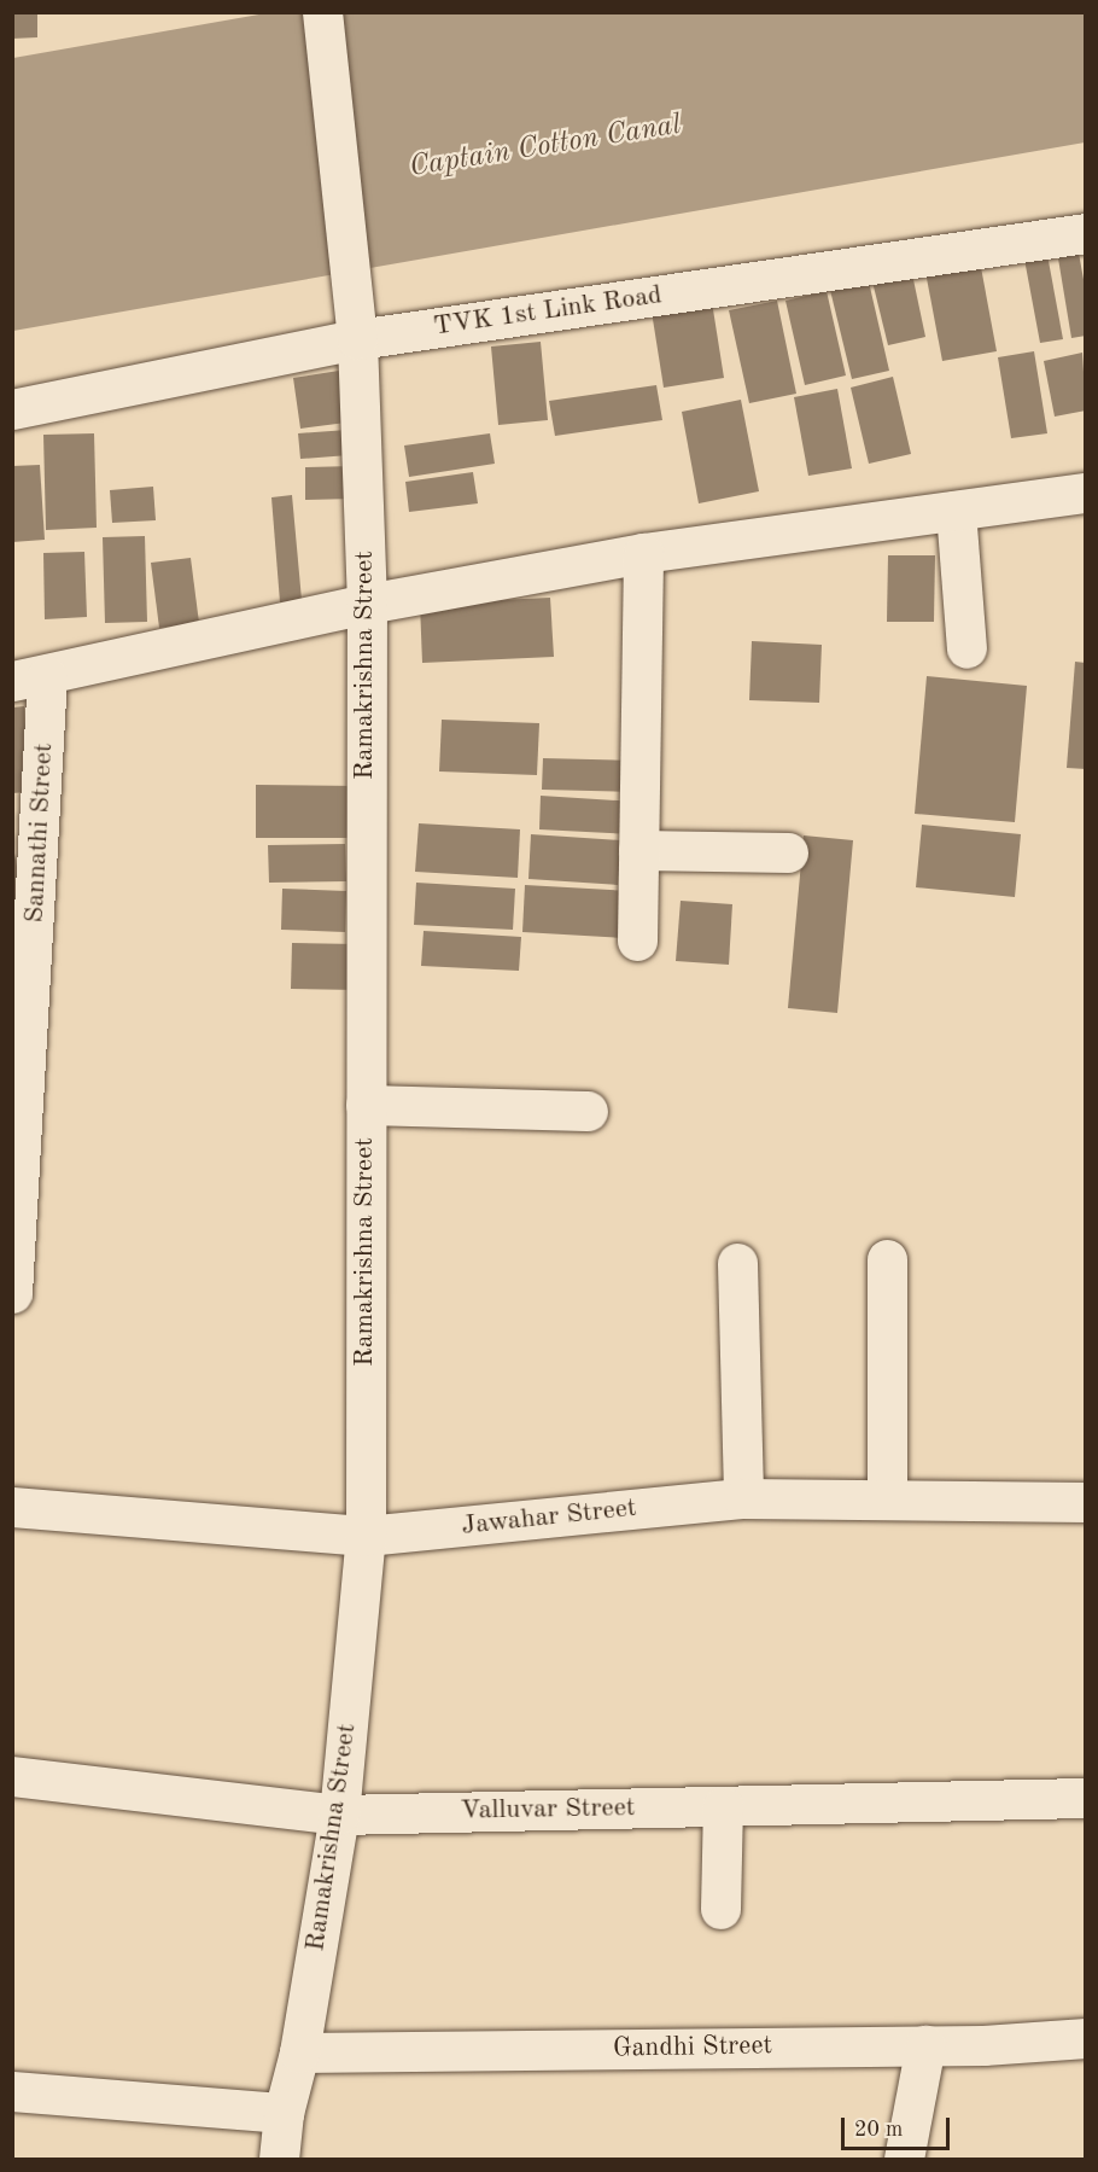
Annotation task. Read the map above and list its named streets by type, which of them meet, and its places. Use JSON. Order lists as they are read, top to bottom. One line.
{"streets":{"street":["TVK 1st Link Road","Ramakrishna Street","Sannathi Street","Jawahar Street","Valluvar Street","Gandhi Street"]},"crossings":[["TVK 1st Link Road","Ramakrishna Street"],["Ramakrishna Street","Jawahar Street"],["Ramakrishna Street","Valluvar Street"],["Ramakrishna Street","Gandhi Street"]],"water":["Captain Cotton Canal"],"scale_bar":"20 m"}
